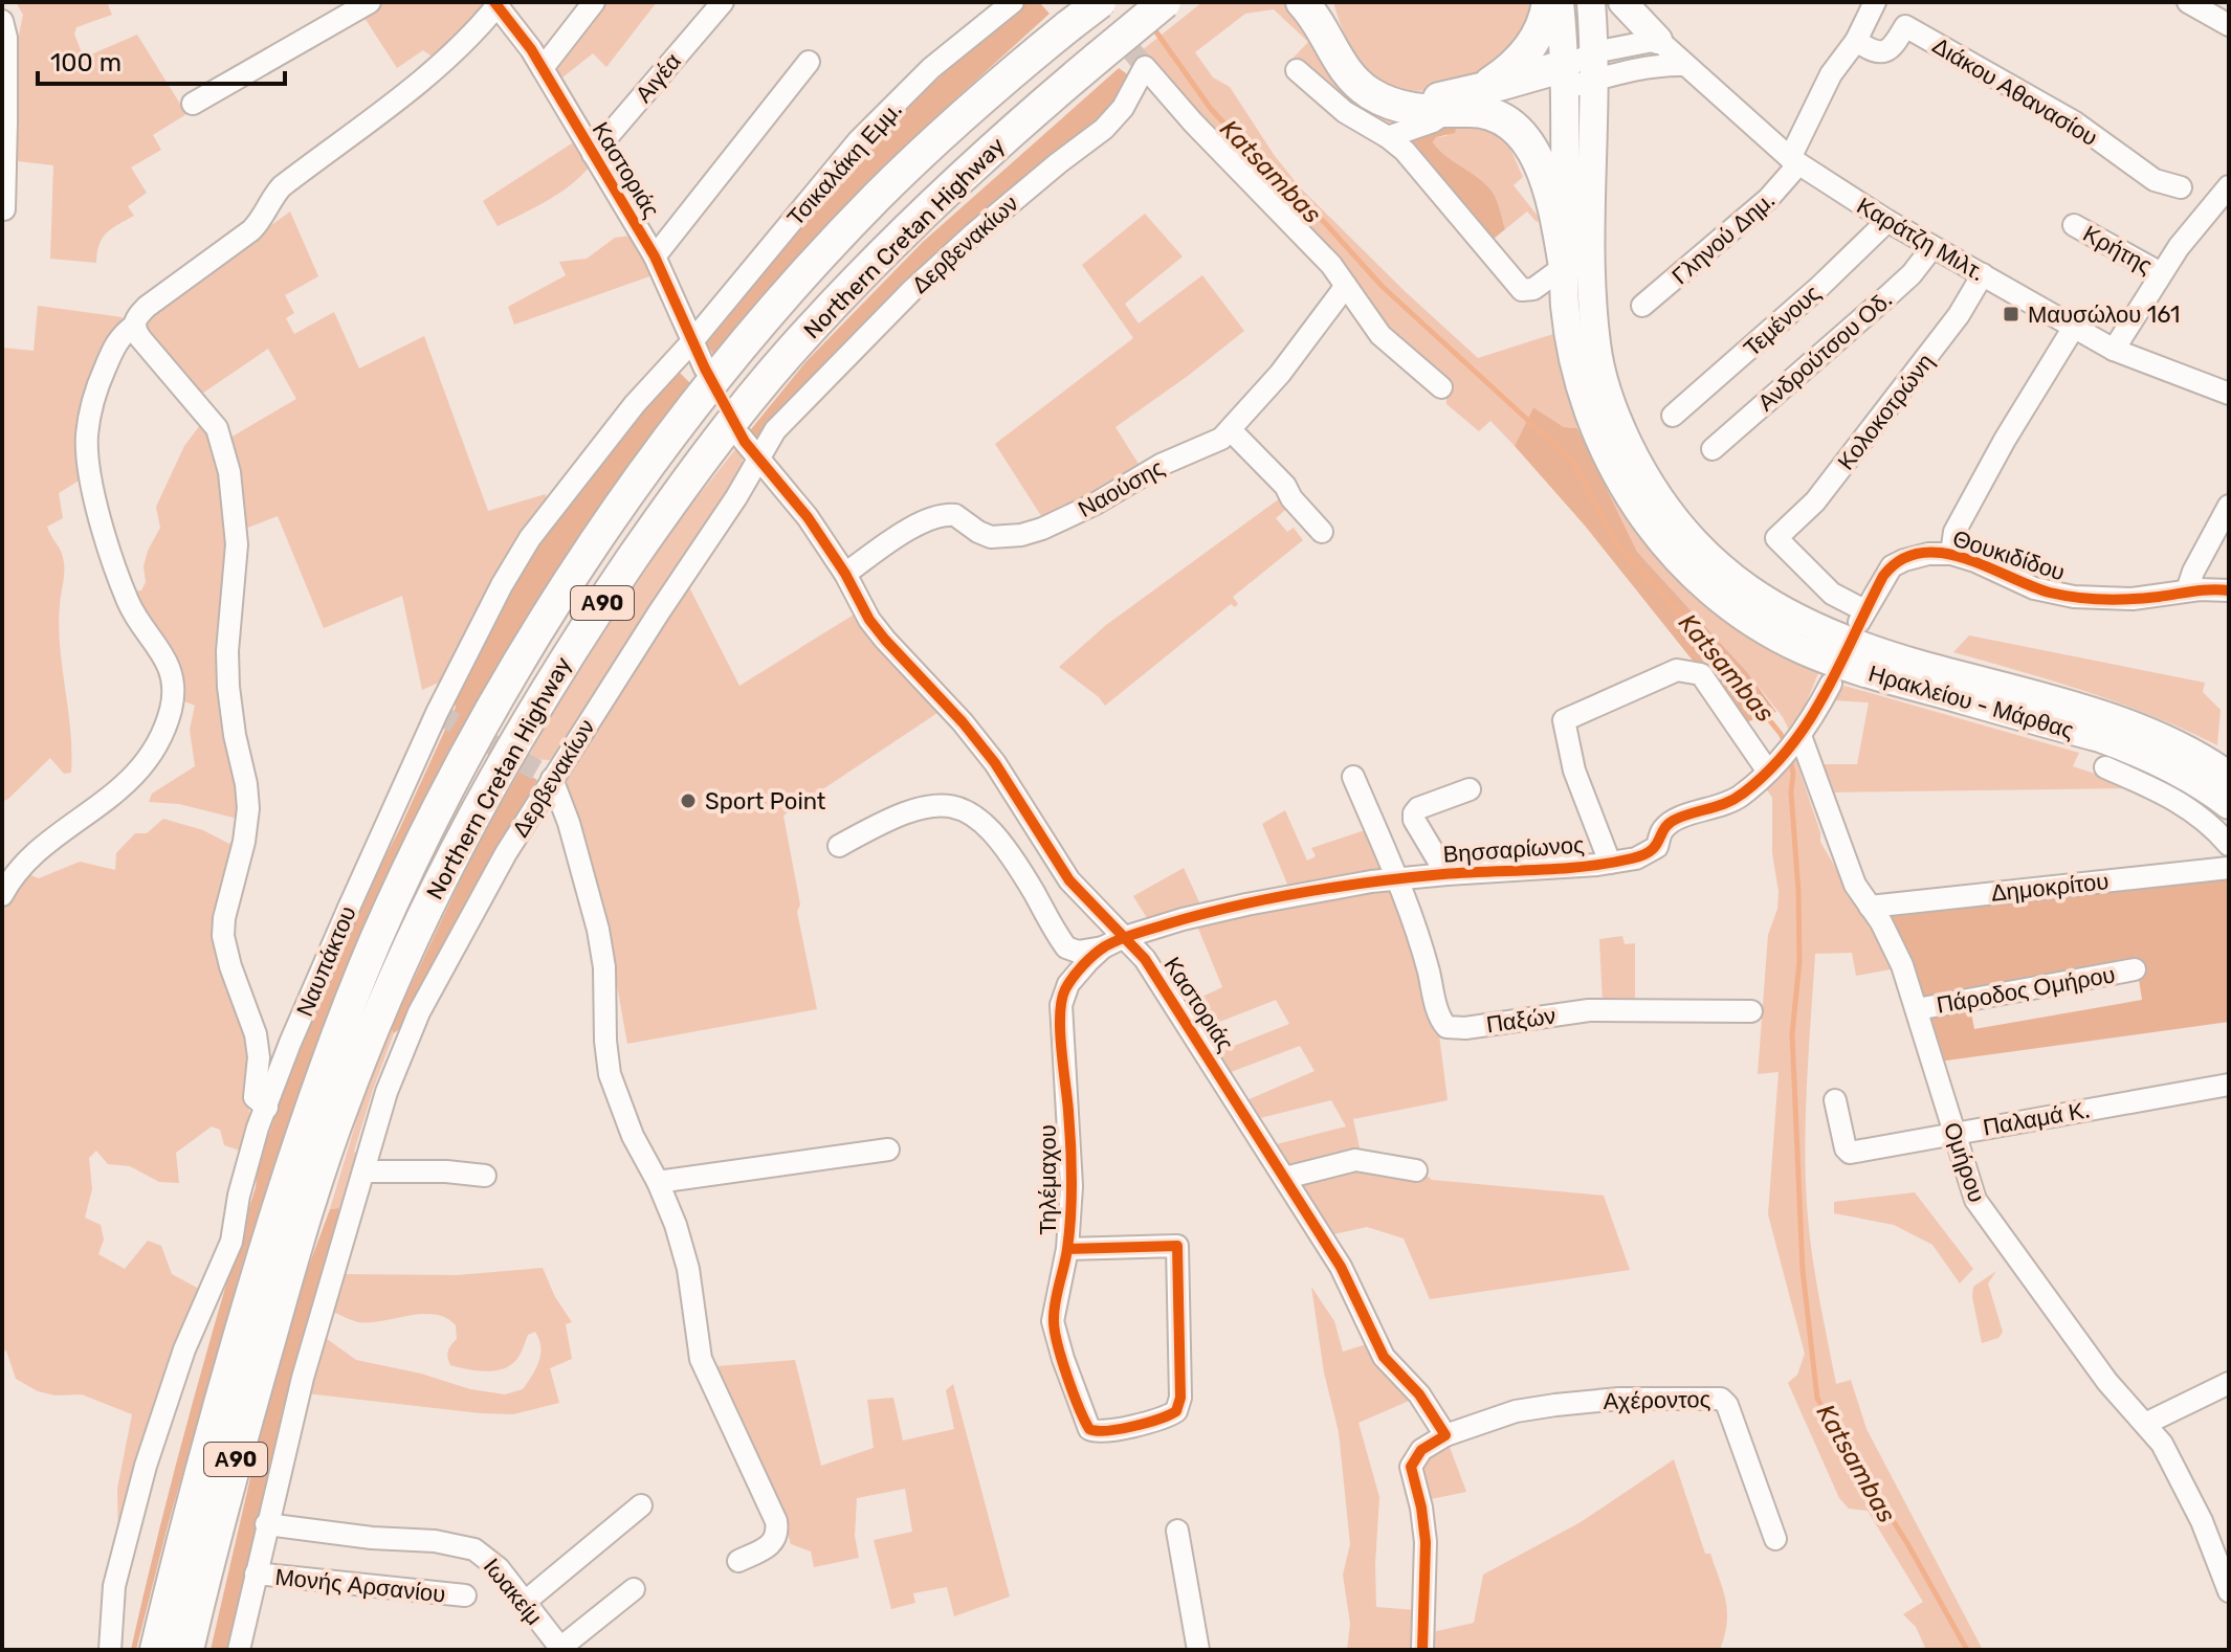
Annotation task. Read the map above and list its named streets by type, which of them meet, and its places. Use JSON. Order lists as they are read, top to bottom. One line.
{"streets":{"highway":["Northern Cretan Highway","Α90"],"main road":["Ηρακλείου - Μάρθας"],"street":["Αιγέα","Διάκου Αθανασίου","Τσικαλάκη Εμμ.","Καστοριάς","Γληνού Δημ.","Καράτζη Μιλτ.","Δερβενακίων","Κρήτης","Τεμένους","Ανδρούτσου Οδ.","Κολοκοτρώνη","Ναούσης","Θουκιδίδου","Βησσαρίωνος","Δημοκρίτου","Ναυπάκτου","Πάροδος Ομήρου","Παξών","Παλαμά Κ.","Ομήρου","Τηλέμαχου","Αχέροντος","Μονής Αρσανίου","Ιωακείμ"]},"crossings":[["Αιγέα","Καστοριάς"],["Διάκου Αθανασίου","Γληνού Δημ."],["Τσικαλάκη Εμμ.","Καστοριάς"],["Τσικαλάκη Εμμ.","Ναυπάκτου"],["Καστοριάς","Δερβενακίων"],["Καστοριάς","Ναούσης"],["Καστοριάς","Βησσαρίωνος"],["Καστοριάς","Ναυπάκτου"],["Καστοριάς","Τηλέμαχου"],["Καστοριάς","Αχέροντος"],["Γληνού Δημ.","Καράτζη Μιλτ."],["Καράτζη Μιλτ.","Τεμένους"],["Καράτζη Μιλτ.","Ανδρούτσου Οδ."],["Καράτζη Μιλτ.","Κολοκοτρώνη"],["Δερβενακίων","Ναούσης"],["Δερβενακίων","Μονής Αρσανίου"],["Δερβενακίων","Ιωακείμ"],["Κολοκοτρώνη","Θουκιδίδου"],["Βησσαρίωνος","Παξών"],["Βησσαρίωνος","Ομήρου"],["Βησσαρίωνος","Τηλέμαχου"],["Δημοκρίτου","Ομήρου"],["Πάροδος Ομήρου","Ομήρου"],["Παλαμά Κ.","Ομήρου"]],"water":["Katsambas"],"places":{"transit":["Μαυσώλου 161"],"other":["Sport Point"]},"scale_bar":"100 m"}
